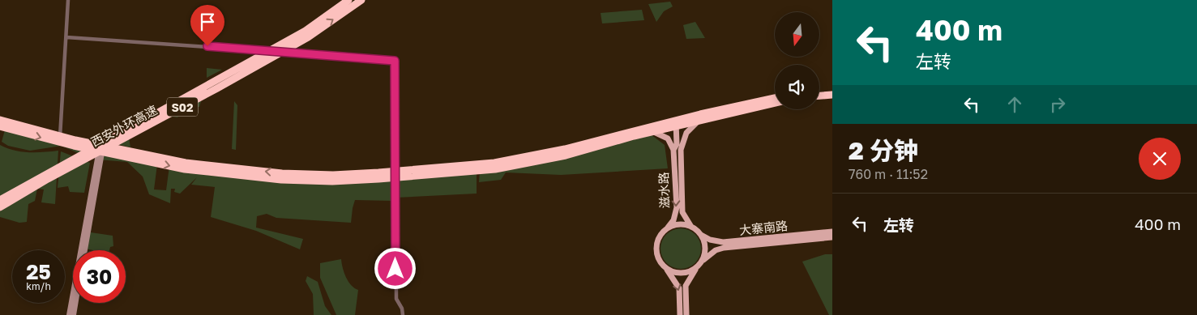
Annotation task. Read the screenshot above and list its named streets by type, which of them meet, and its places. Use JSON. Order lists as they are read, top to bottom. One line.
{"streets":{"highway":["S02","西安外环高速"],"main road":["滋水路","大寨南路"]},"crossings":[["滋水路","大寨南路"]],"north":"bottom","page":{"turn":["400 m","左转"],"heading":["2 分钟","760 m · 11:52"],"list":[{"name":"左转","value":"400 m"}],"speed":"25 km/h","limit":"30"}}
